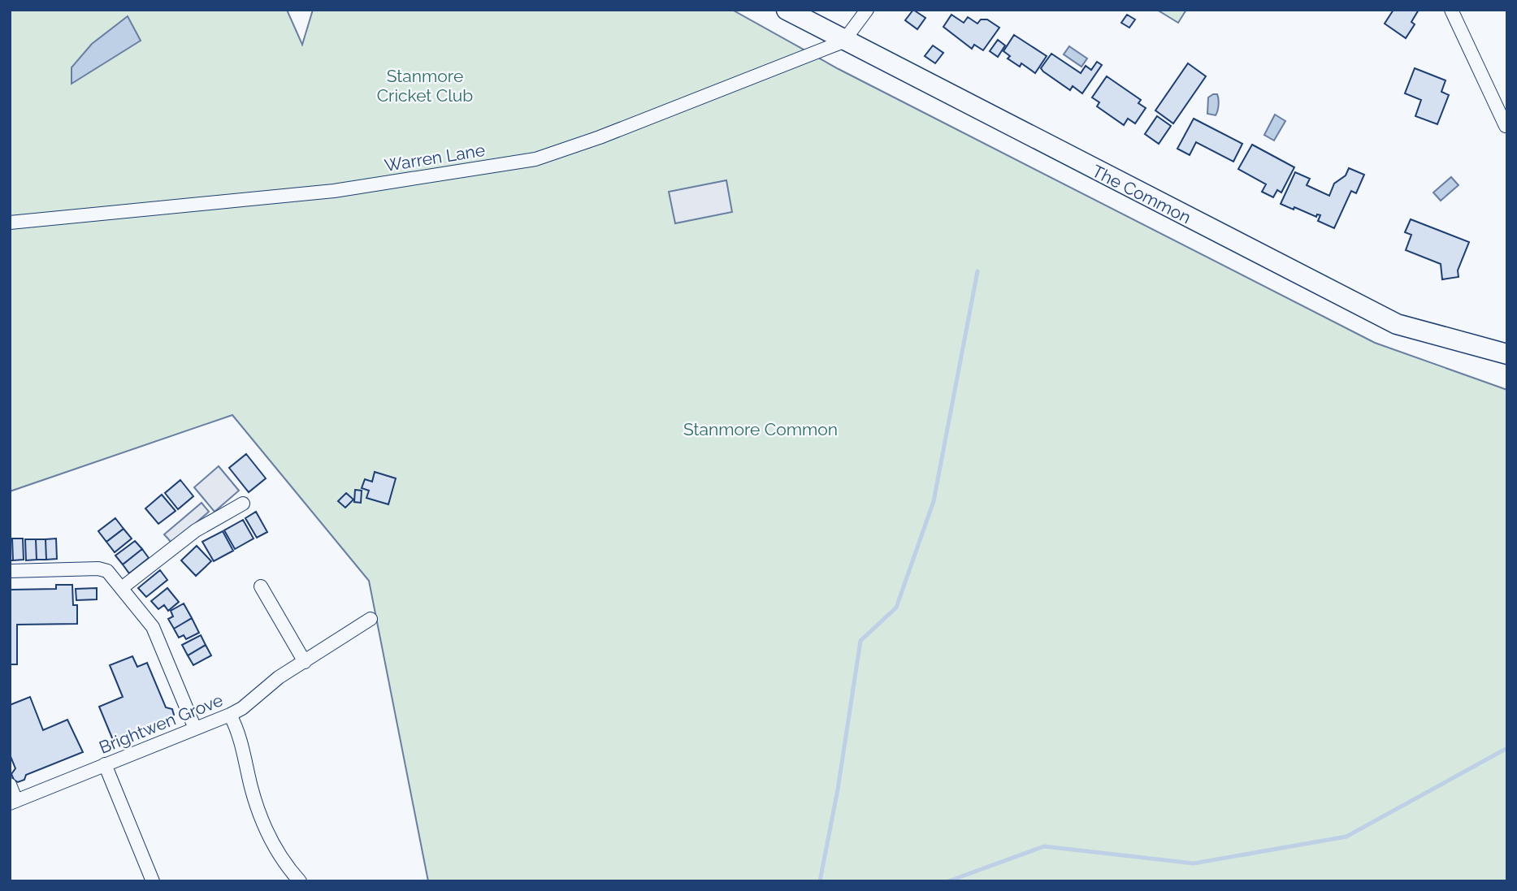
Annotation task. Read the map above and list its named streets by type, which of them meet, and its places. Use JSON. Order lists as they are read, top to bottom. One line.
{"streets":{"main road":["The Common"],"street":["Warren Lane","Brightwen Grove"]},"crossings":[["Warren Lane","The Common"]],"parks":["Stanmore Cricket Club","Stanmore Common"]}
